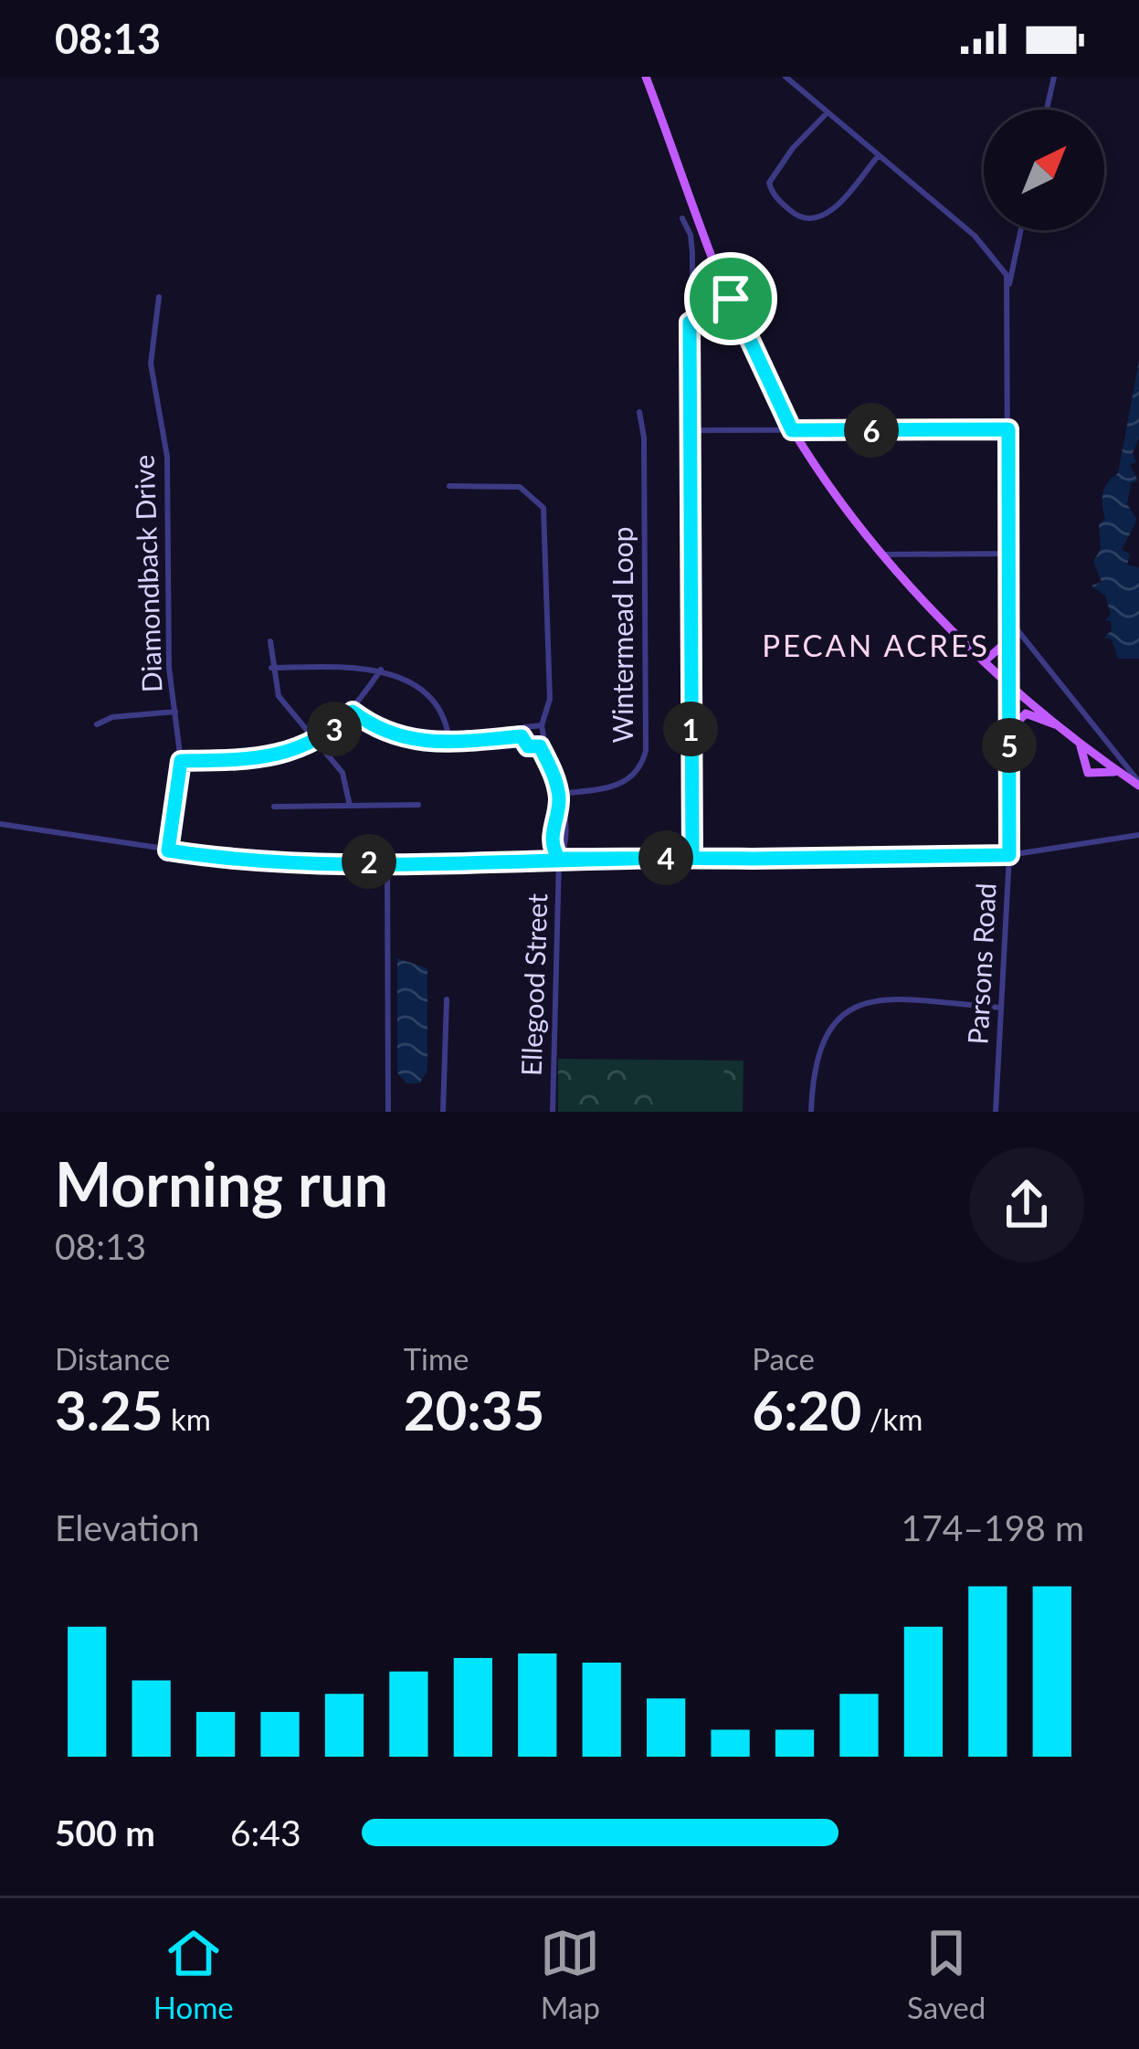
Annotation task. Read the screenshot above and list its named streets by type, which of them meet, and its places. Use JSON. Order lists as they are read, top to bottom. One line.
{"streets":{"street":["Diamondback Drive","Wintermead Loop","Parsons Road","Ellegood Street"]},"districts":["PECAN ACRES"],"north":"top right","page":{"status":"08:13","pins":["6","1","3","5","4","2"],"heading":["Morning run","08:13"],"stats":[["Distance","3.25 km"],["Time","20:35"],["Pace","6:20 /km"]],"chart":["Elevation","174–198 m"],"list":[{"name":"500 m","note":"6:43"}],"tabs":["Home","Map","Saved"]}}
